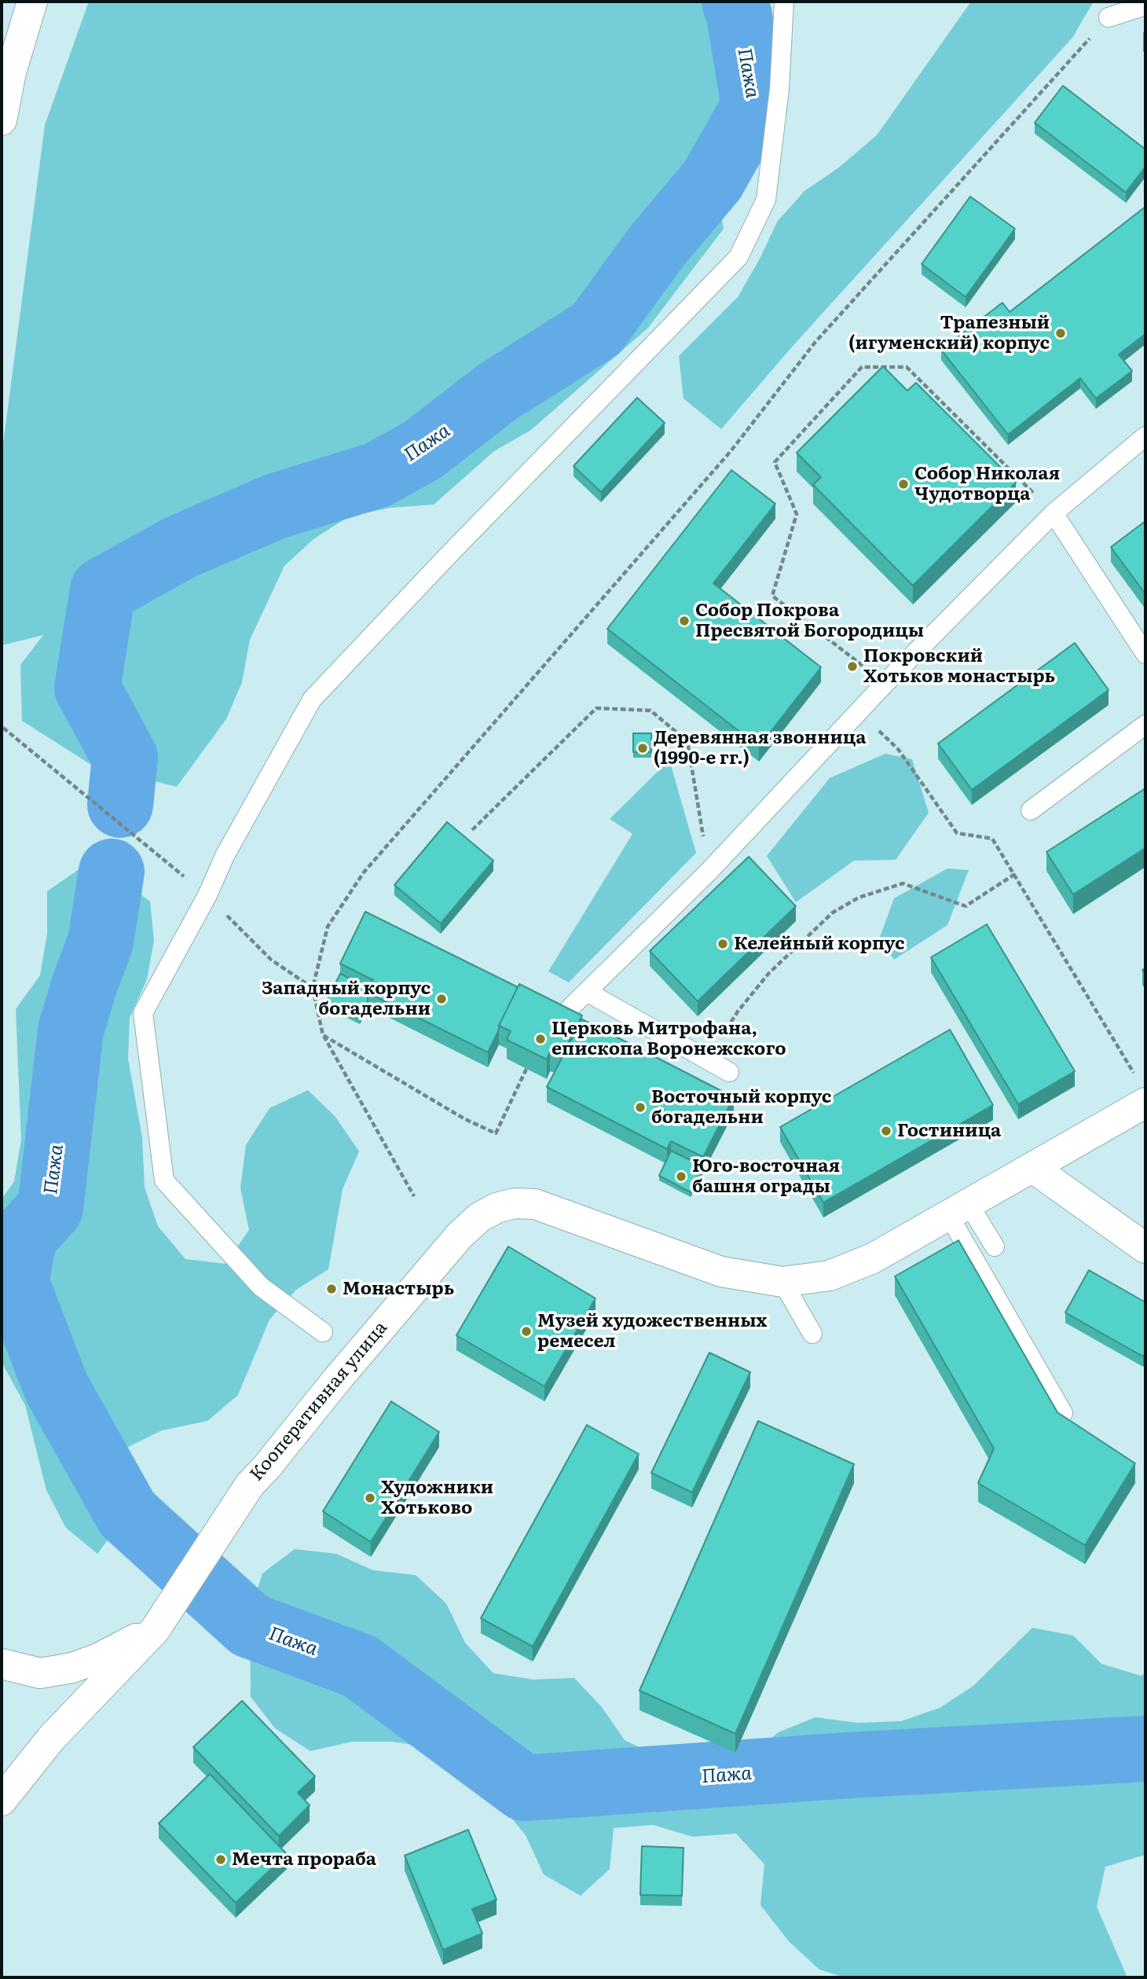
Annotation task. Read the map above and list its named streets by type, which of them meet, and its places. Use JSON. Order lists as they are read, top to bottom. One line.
{"streets":{"main road":["Кооперативная улица"]},"water":["Пажа"],"places":["Трапезный (игуменский) корпус","Собор Николая Чудотворца","Собор Покрова Пресвятой Богородицы","Покровский Хотьков монастырь","Деревянная звонница (1990-е гг.)","Келейный корпус","Западный корпус богадельни","Церковь Митрофана, епископа Воронежского","Восточный корпус богадельни","Гостиница","Юго-восточная башня ограды","Монастырь","Музей художественных ремесел","Художники Хотьково","Мечта прораба"]}
